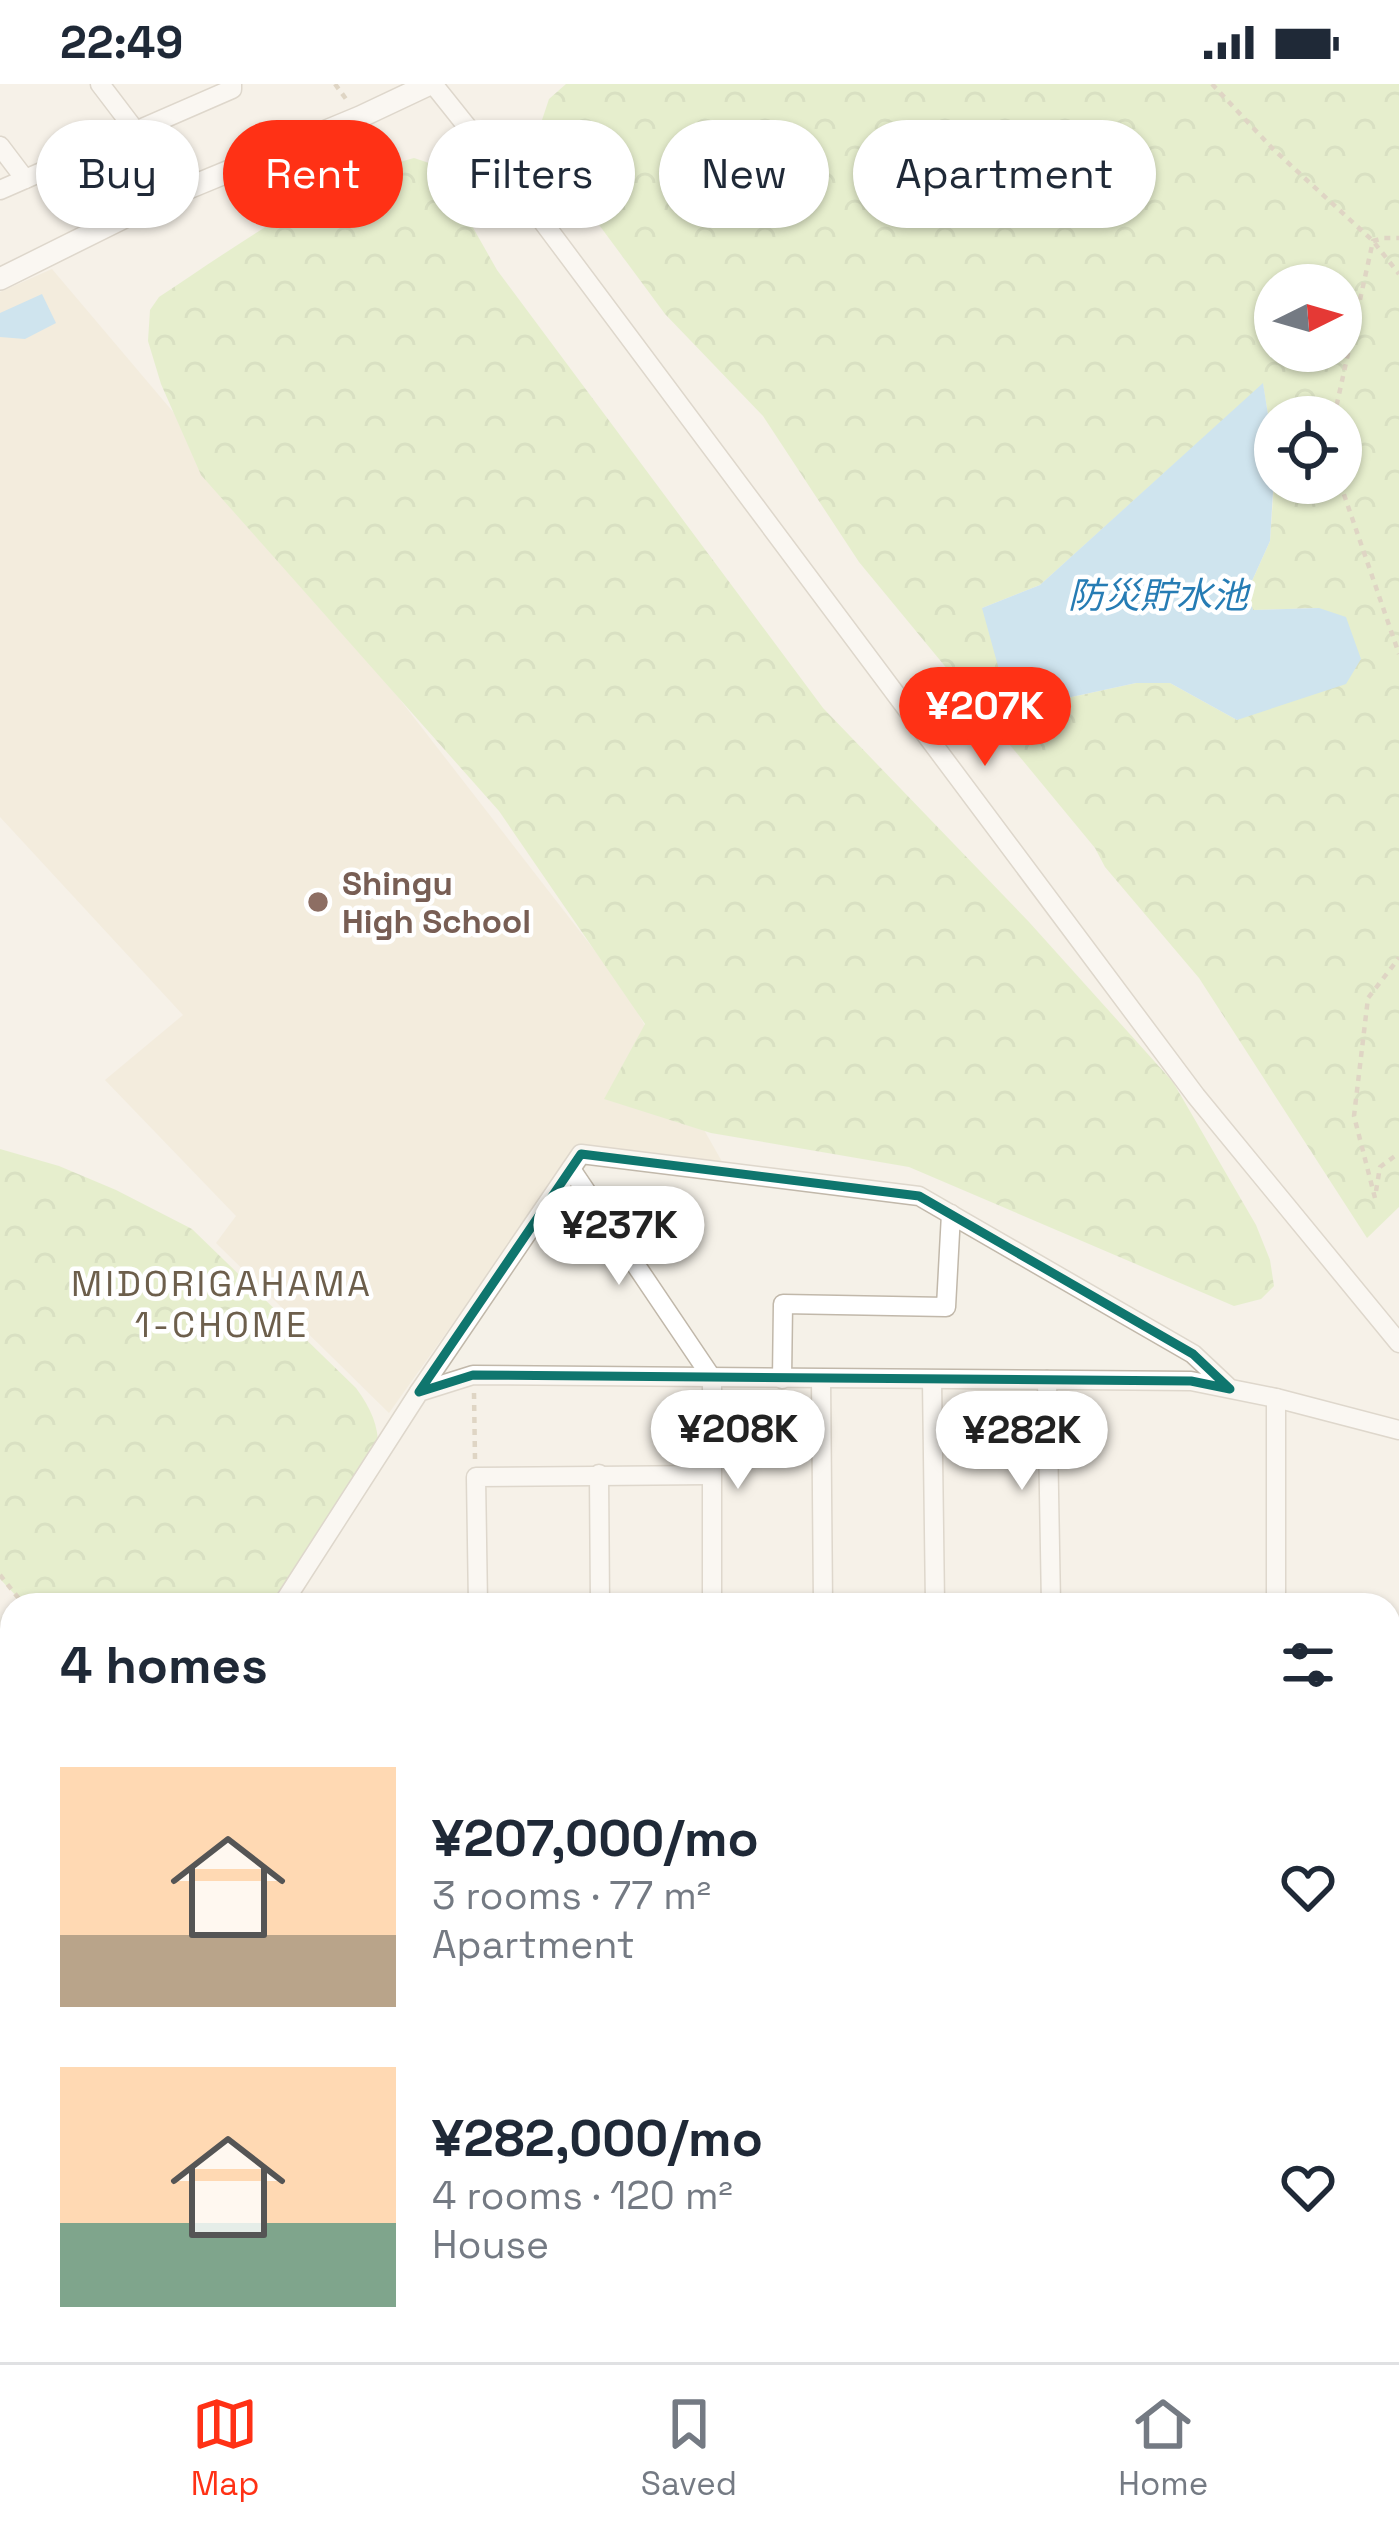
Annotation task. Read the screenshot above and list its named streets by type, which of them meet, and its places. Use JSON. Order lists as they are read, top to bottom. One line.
{"districts":["MIDORIGAHAMA 1-CHOME"],"water":["防災貯水池"],"places":["Shingu High School"],"north":"right","page":{"status":"22:49","chip":["Buy","Rent","Filters","New","Apartment"],"price":["¥207K","¥237K","¥208K","¥282K"],"heading":"4 homes","list":[{"name":"¥207,000/mo","note":"3 rooms · 77 m² · Apartment"},{"name":"¥282,000/mo","note":"4 rooms · 120 m² · House"}],"tabs":["Map","Saved","Home"]}}
